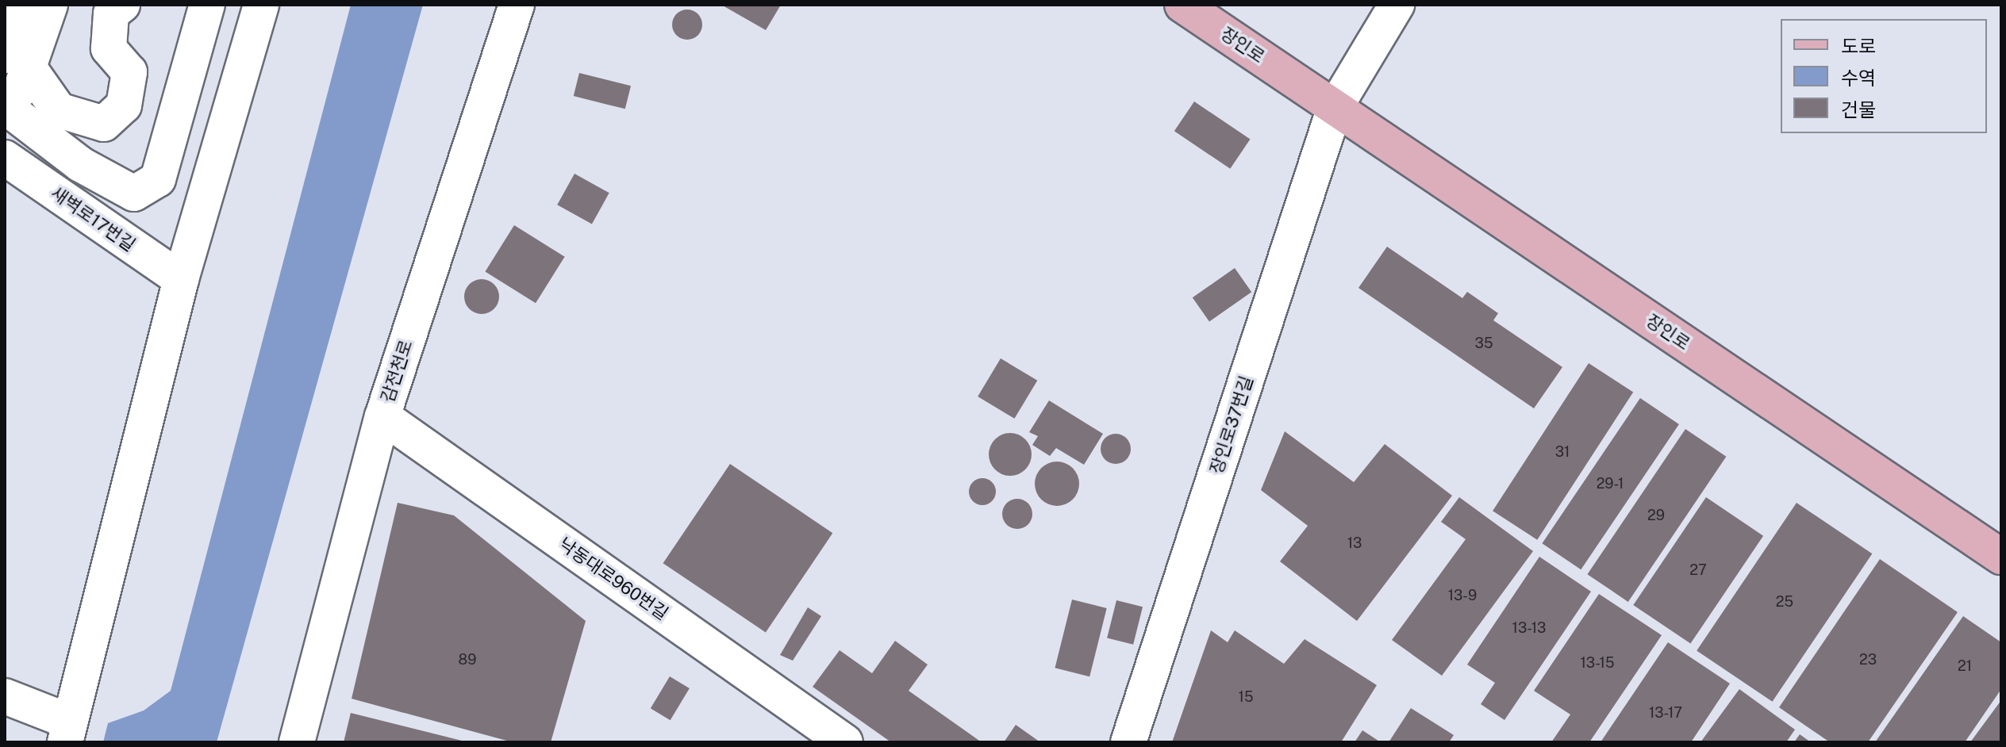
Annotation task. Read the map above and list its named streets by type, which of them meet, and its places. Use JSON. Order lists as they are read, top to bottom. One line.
{"streets":{"main road":["장인로"],"street":["새벽로17번길","감전천로","장인로37번길","낙동대로960번길"]},"crossings":[["장인로","장인로37번길"],["감전천로","낙동대로960번길"]],"house_numbers":["35","31","29-1","29","13","27","13-9","25","13-13","89","23","13-15","21","15","13-17"],"legend":["도로","수역","건물"]}
